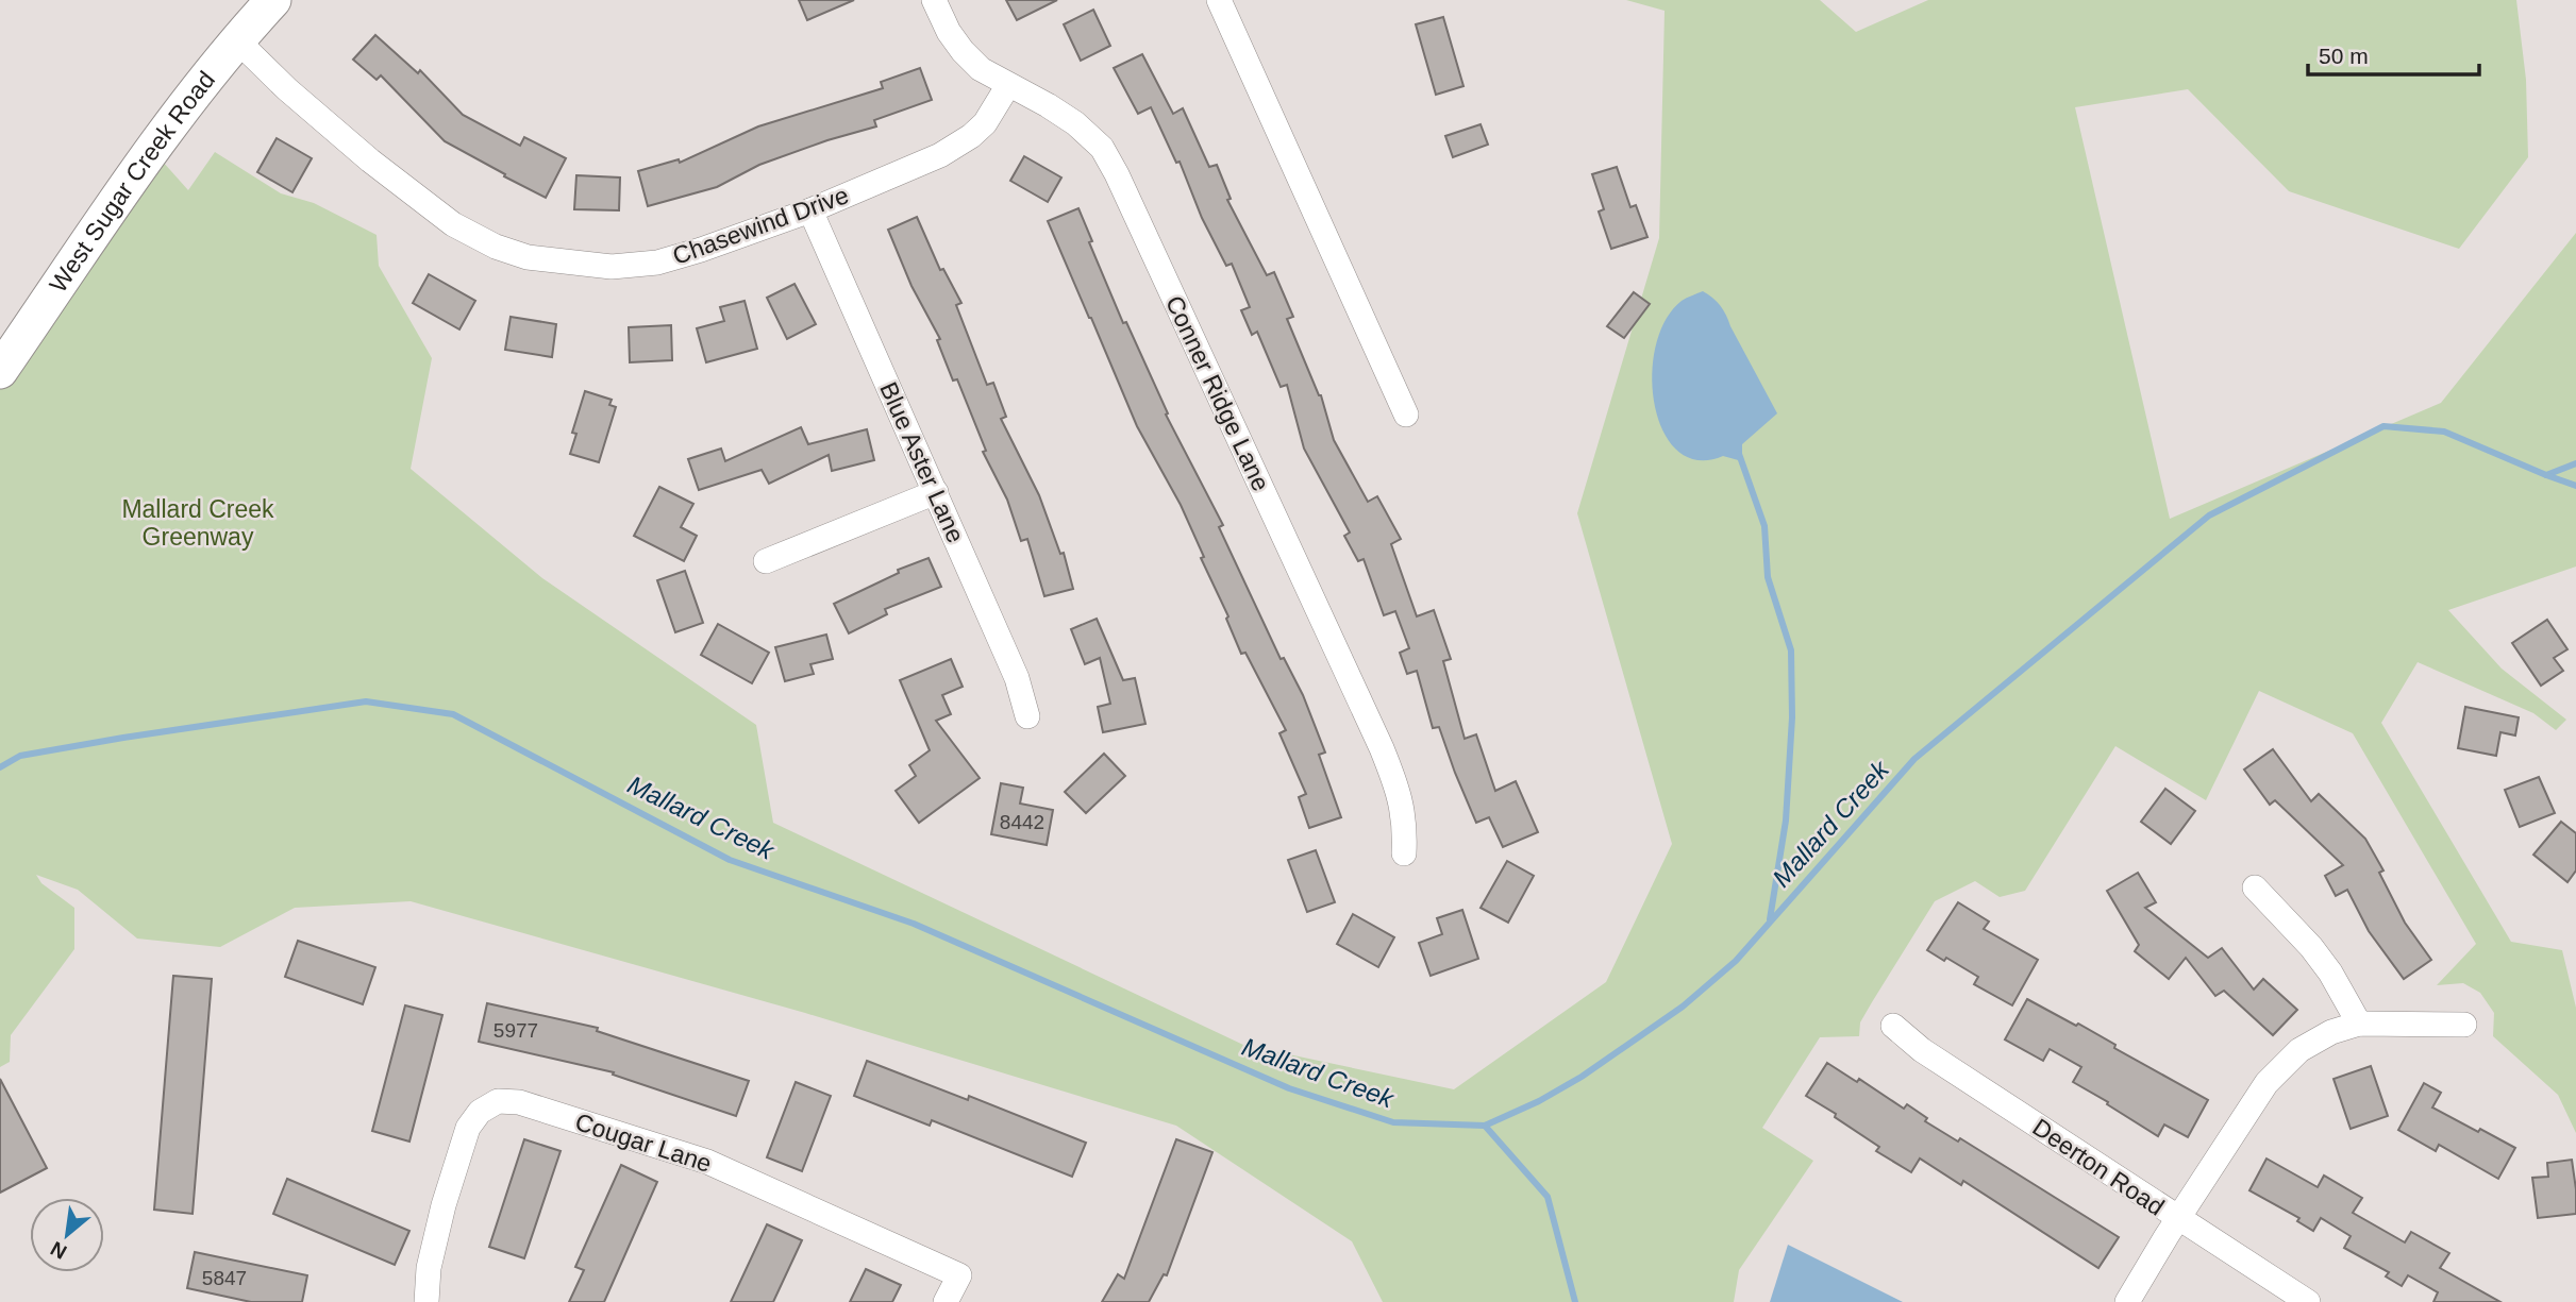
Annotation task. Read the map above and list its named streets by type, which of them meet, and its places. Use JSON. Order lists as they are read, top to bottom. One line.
{"streets":{"main road":["West Sugar Creek Road"],"street":["Chasewind Drive","Conner Ridge Lane","Blue Aster Lane","Cougar Lane","Deerton Road"]},"crossings":[["West Sugar Creek Road","Chasewind Drive"],["Chasewind Drive","Conner Ridge Lane"],["Chasewind Drive","Blue Aster Lane"]],"water":["Mallard Creek"],"parks":["Mallard Creek Greenway"],"house_numbers":["8442","5977","5847"],"scale_bar":"50 m","north":"bottom left"}
